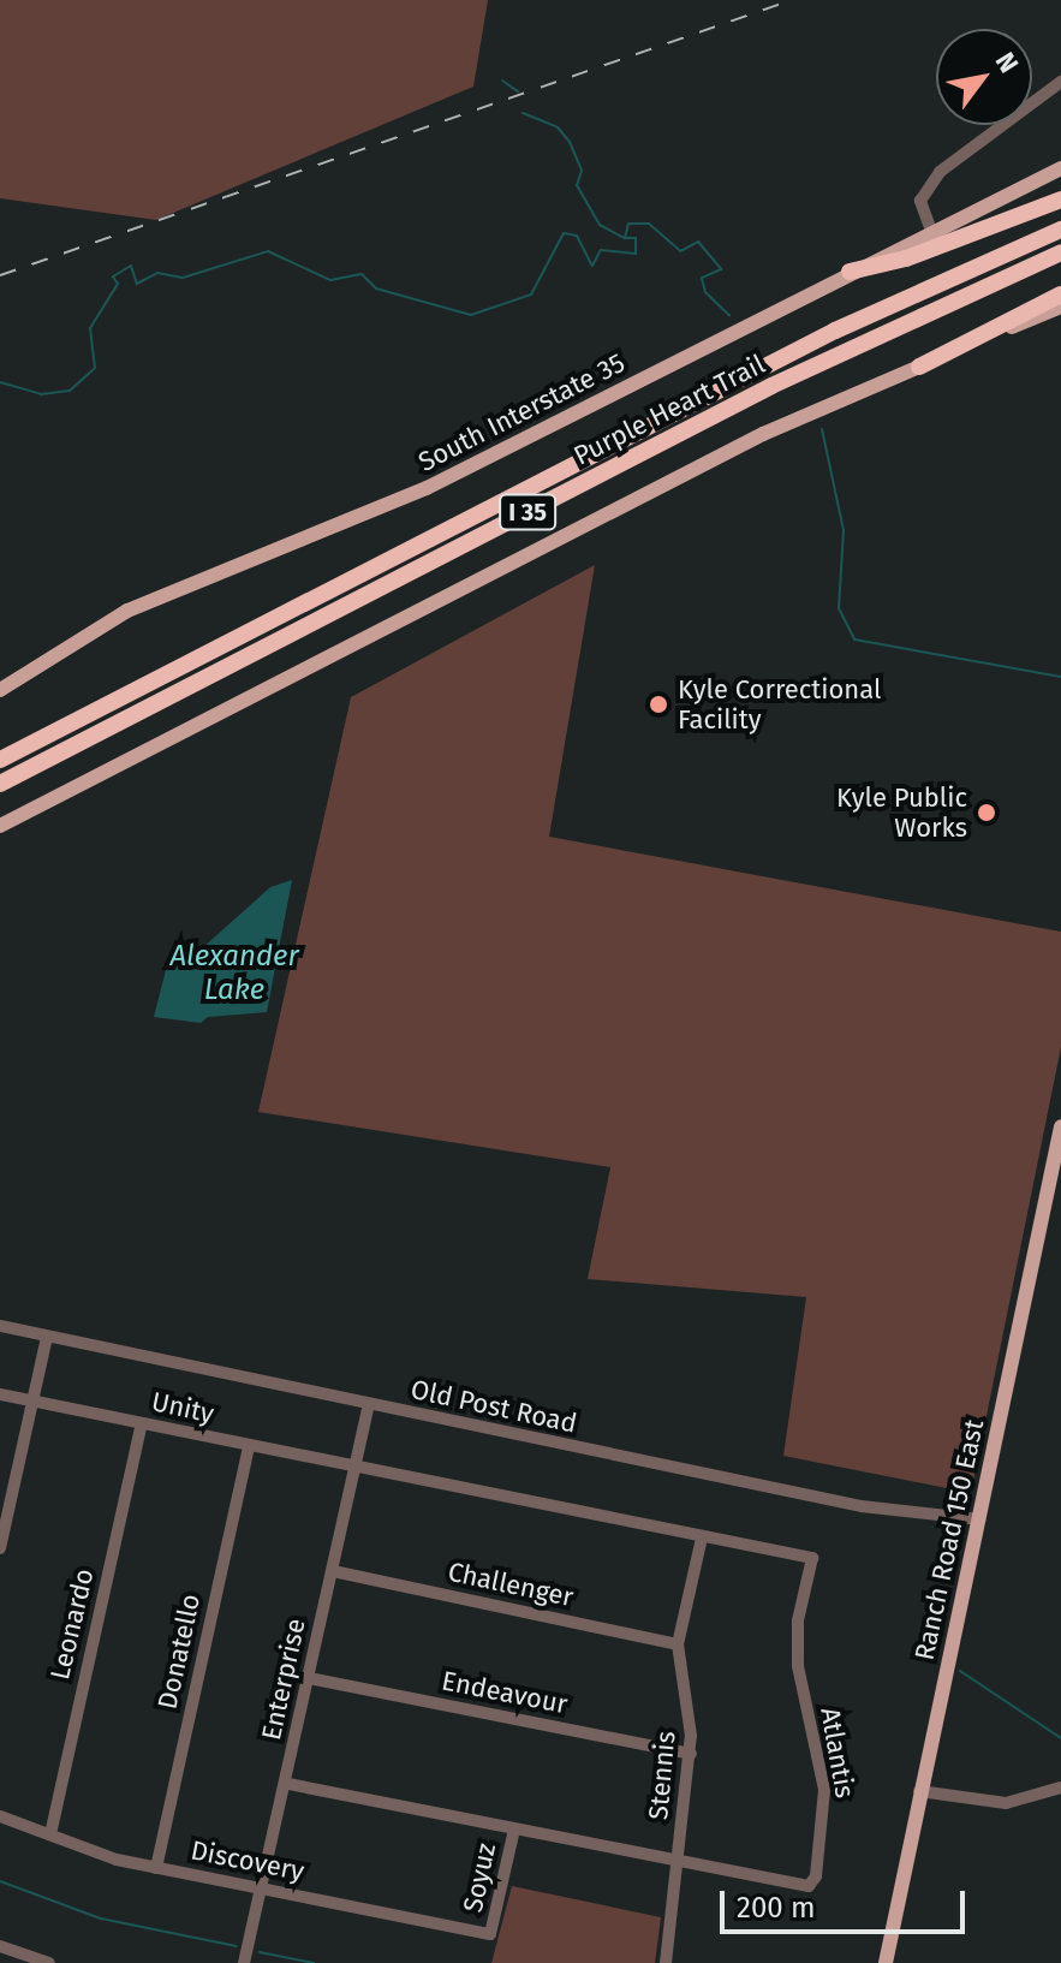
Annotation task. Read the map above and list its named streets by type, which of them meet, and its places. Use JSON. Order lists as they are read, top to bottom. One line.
{"streets":{"highway":["Purple Heart Trail","I 35"],"main road":["South Interstate 35","Ranch Road 150 East"],"street":["Old Post Road","Unity","Challenger","Leonardo","Donatello","Enterprise","Endeavour","Atlantis","Stennis","Discovery","Soyuz"]},"crossings":[["Old Post Road","Ranch Road 150 East"],["Old Post Road","Enterprise"],["Unity","Leonardo"],["Unity","Donatello"],["Unity","Enterprise"],["Unity","Atlantis"],["Challenger","Enterprise"],["Challenger","Stennis"],["Leonardo","Discovery"],["Donatello","Discovery"],["Enterprise","Endeavour"],["Enterprise","Atlantis"],["Enterprise","Discovery"],["Endeavour","Stennis"],["Atlantis","Stennis"],["Atlantis","Soyuz"],["Discovery","Soyuz"]],"water":["Alexander Lake"],"places":["Kyle Correctional Facility","Kyle Public Works"],"scale_bar":"200 m","north":"top right"}
